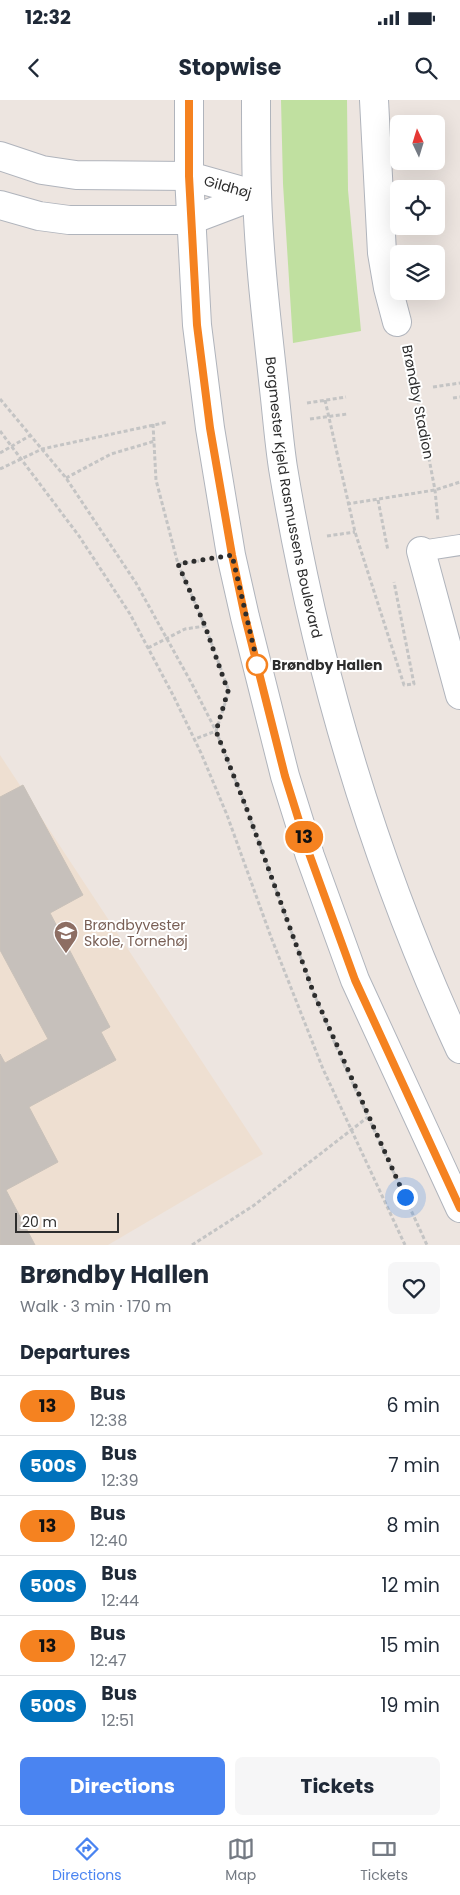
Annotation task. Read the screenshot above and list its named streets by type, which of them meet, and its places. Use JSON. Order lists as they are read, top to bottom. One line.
{"streets":{"street":["Gildhøj","Borgmester Kjeld Rasmussens Boulevard"],"path":["Brøndby Stadion"]},"crossings":[["Gildhøj","Borgmester Kjeld Rasmussens Boulevard"]],"places":{"other":["Brøndby Hallen"],"school or university":["Brøndbyvester Skole, Tornehøj"]},"lines":["bus line 13"],"scale_bar":"20 m","north":"top","page":{"status":"12:32","header":"Stopwise","on_map":"13","scale":"20 m","heading":[["Brøndby Hallen","Walk · 3 min · 170 m"],"Departures"],"list":[{"mark":"13","name":"Bus","note":"12:38","value":"6 min"},{"mark":"500S","name":"Bus","note":"12:39","value":"7 min"},{"mark":"13","name":"Bus","note":"12:40","value":"8 min"},{"mark":"500S","name":"Bus","note":"12:44","value":"12 min"},{"mark":"13","name":"Bus","note":"12:47","value":"15 min"},{"mark":"500S","name":"Bus","note":"12:51","value":"19 min"}],"buttons":["Directions","Tickets"],"tabs":["Directions","Map","Tickets"]}}
